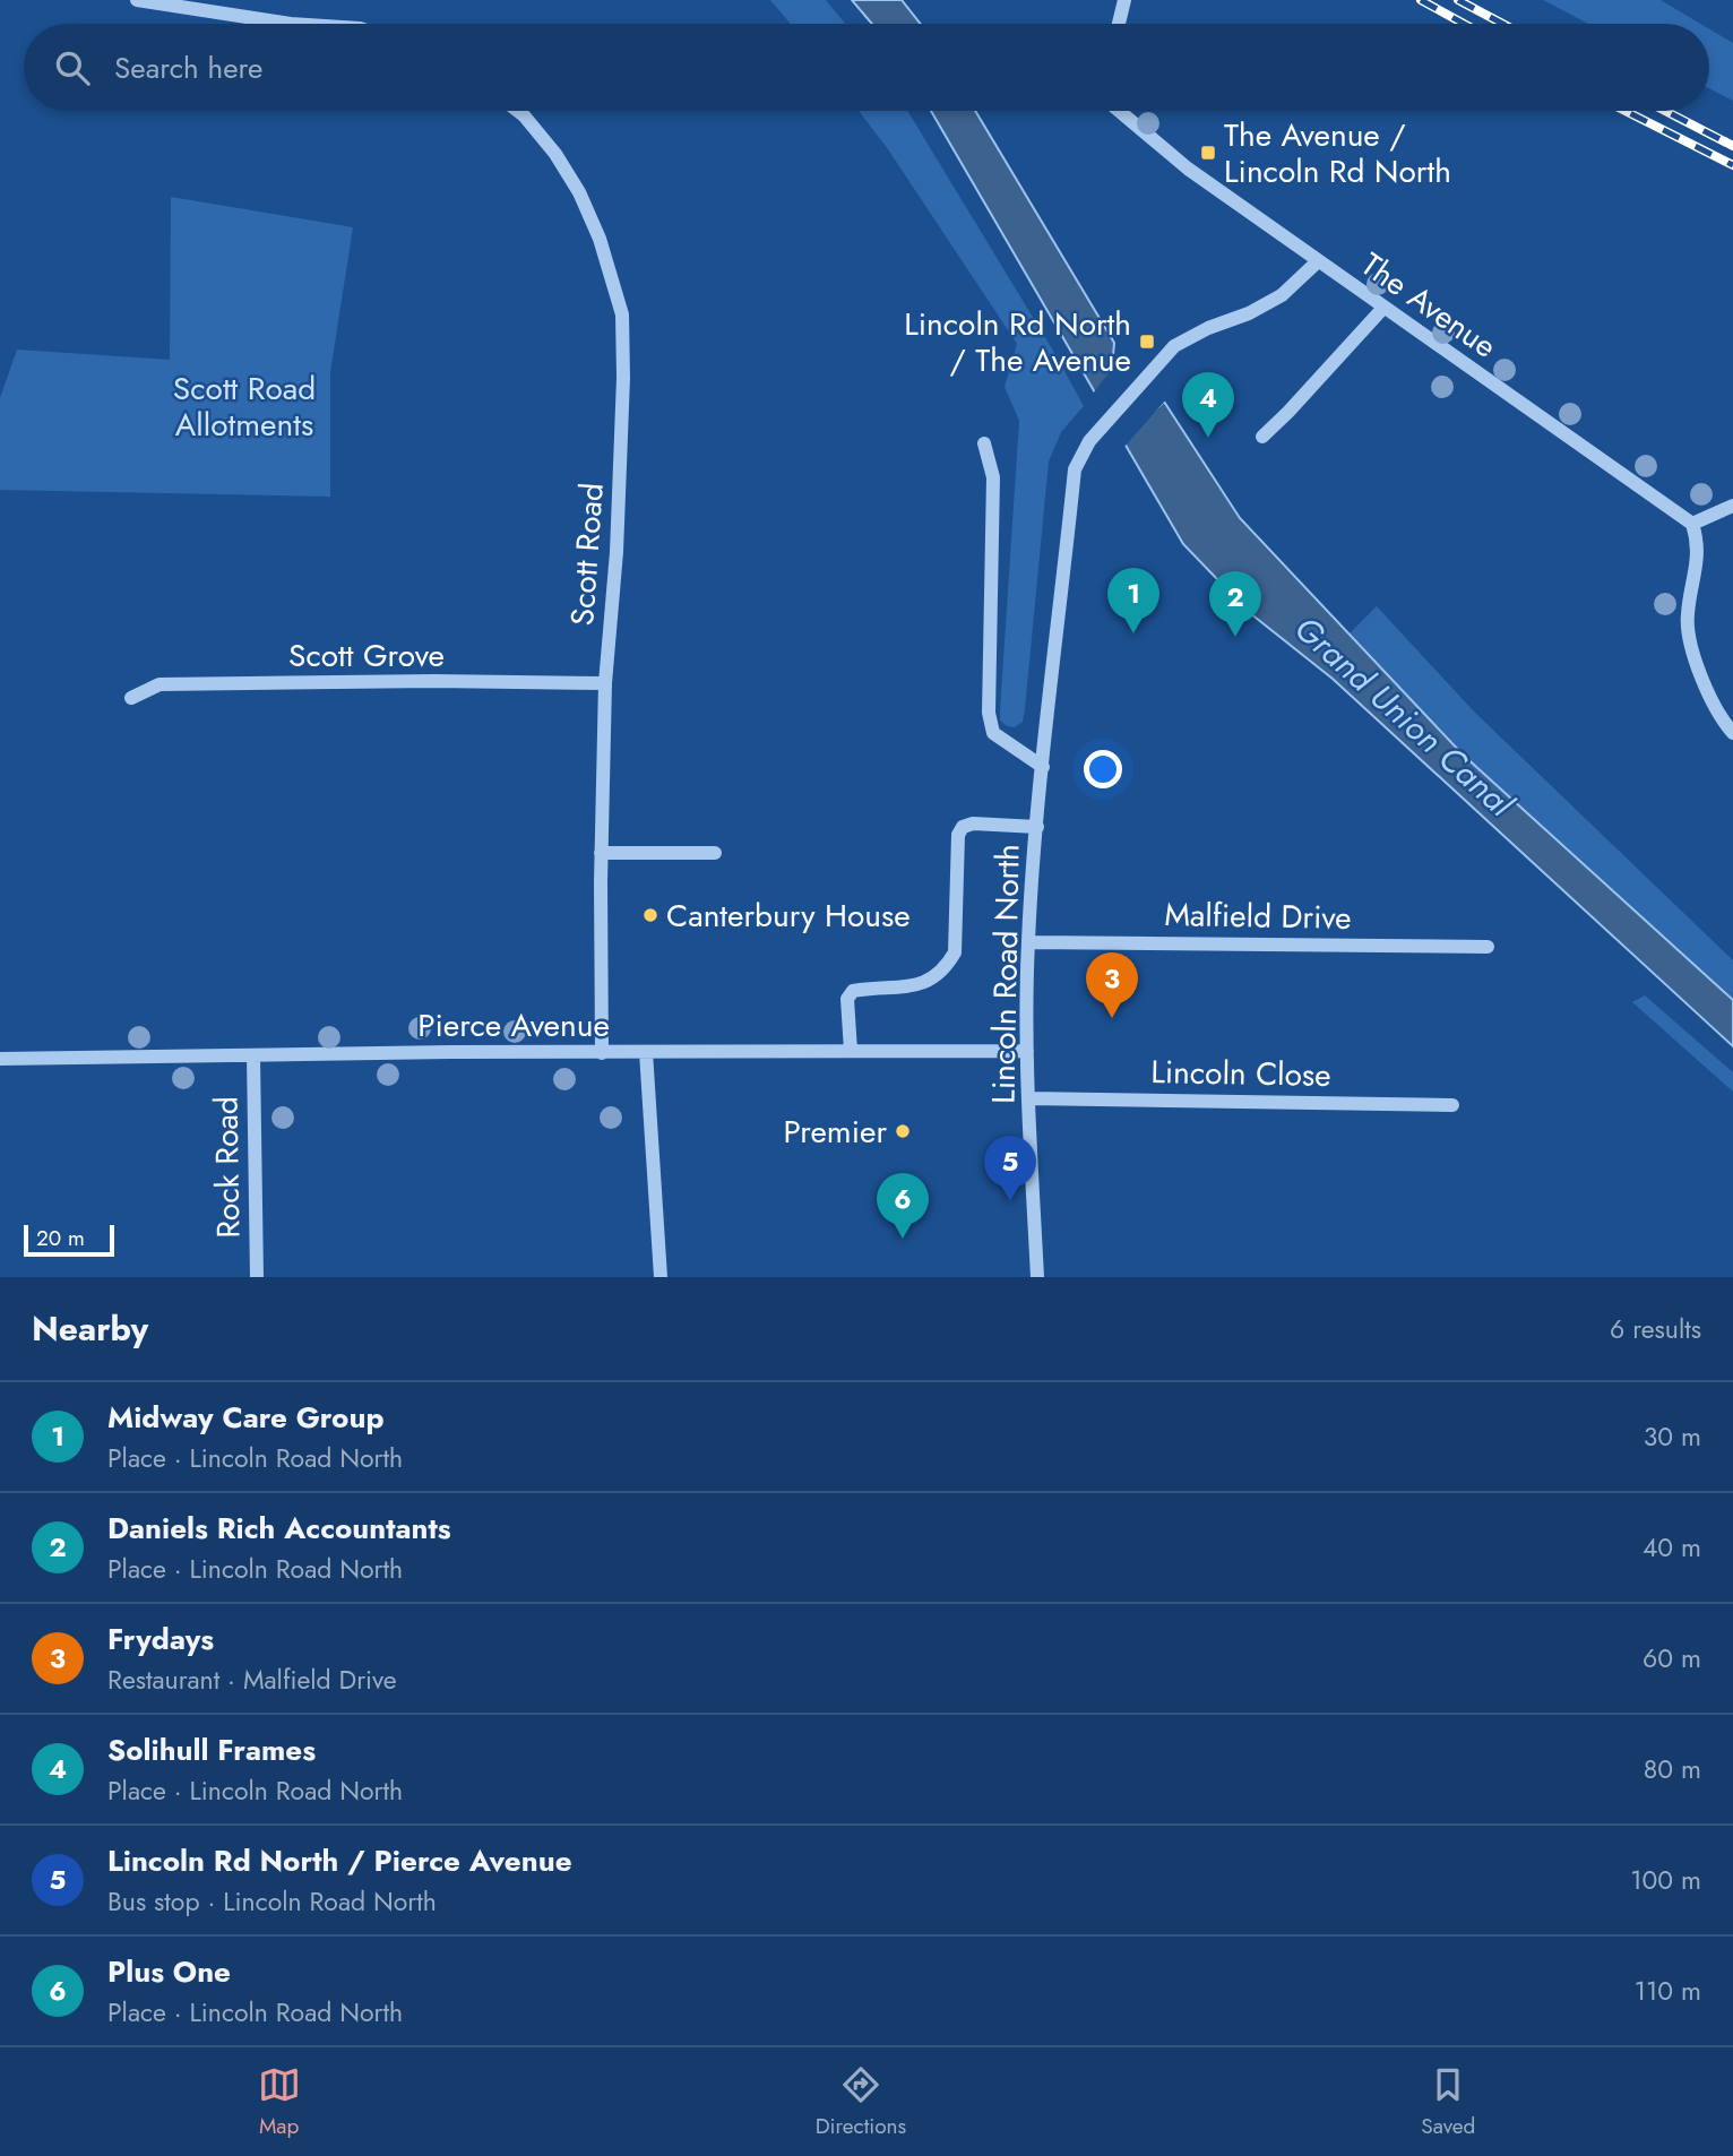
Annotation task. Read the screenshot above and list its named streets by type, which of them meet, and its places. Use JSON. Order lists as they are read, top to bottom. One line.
{"streets":{"street":["The Avenue","Scott Road","Scott Grove","Malfield Drive","Lincoln Road North","Pierce Avenue","Lincoln Close","Rock Road"]},"crossings":[["The Avenue","Lincoln Road North"],["Scott Road","Scott Grove"],["Scott Road","Pierce Avenue"],["Malfield Drive","Lincoln Road North"],["Lincoln Road North","Pierce Avenue"],["Lincoln Road North","Lincoln Close"],["Pierce Avenue","Rock Road"]],"water":["Grand Union Canal"],"parks":["Scott Road Allotments"],"places":{"transit":["The Avenue / Lincoln Rd North","Lincoln Rd North / The Avenue"],"other":["Canterbury House","Premier"]},"scale_bar":"20 m","page":{"search":"Search here","pins":["4","1","2","3","5","6"],"scale":"20 m","heading":["Nearby","6 results"],"list":[{"mark":"1","name":"Midway Care Group","note":"Place · Lincoln Road North","value":"30 m"},{"mark":"2","name":"Daniels Rich Accountants","note":"Place · Lincoln Road North","value":"40 m"},{"mark":"3","name":"Frydays","note":"Restaurant · Malfield Drive","value":"60 m"},{"mark":"4","name":"Solihull Frames","note":"Place · Lincoln Road North","value":"80 m"},{"mark":"5","name":"Lincoln Rd North / Pierce Avenue","note":"Bus stop · Lincoln Road North","value":"100 m"},{"mark":"6","name":"Plus One","note":"Place · Lincoln Road North","value":"110 m"}],"nav":["Map","Directions","Saved"]}}
